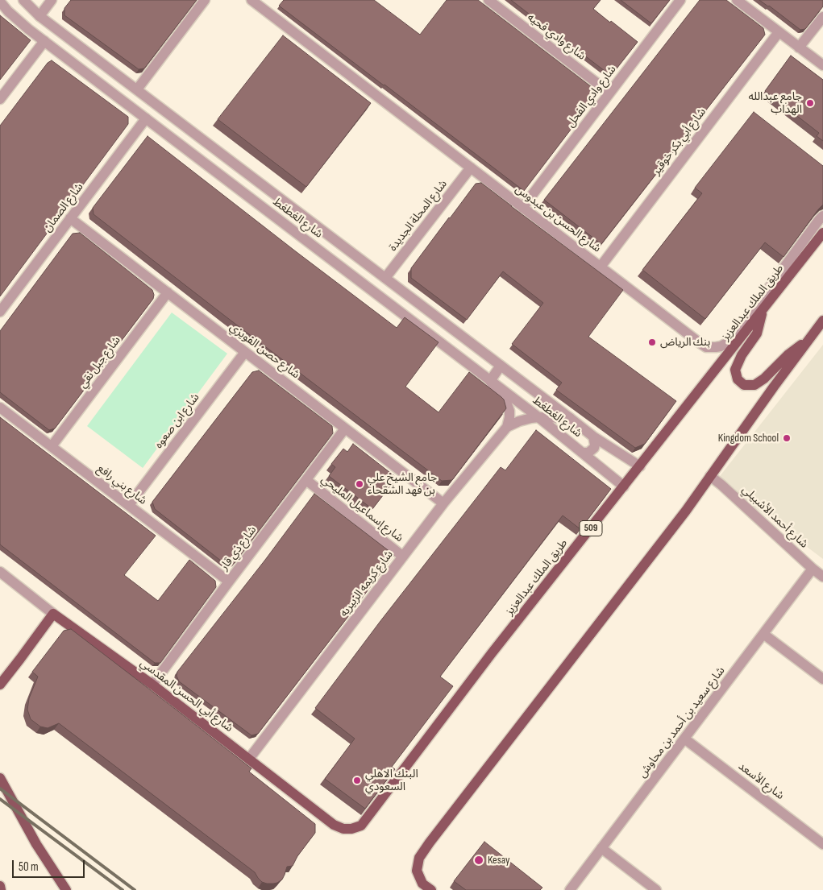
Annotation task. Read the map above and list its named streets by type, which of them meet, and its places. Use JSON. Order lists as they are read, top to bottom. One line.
{"streets":{"main road":["طريق الملك عبدالعزيز","509","شارع أبي الحسن المقدسي"],"street":["شارع وادي فحيه","شارع وادي الفحل","شارع أبي بكر خوقير","شارع الصمان","شارع المحلة الجديدة","شارع الغطغط","شارع الحسن بن عبدوس","شارع حصن الفويزي","شارع جبل نقي","شارع ابن صعوه","شارع بني رافع","شارع إسماعيل المليحي","شارع أحمد الأشبيلي","شارع ذي قار","شارع كريمه الزبيريه","شارع سعيد بن أحمد بن محاوش","شارع الأسعد"]},"crossings":[["شارع وادي فحيه","شارع وادي الفحل"],["شارع وادي الفحل","شارع الحسن بن عبدوس"],["شارع أبي بكر خوقير","شارع الحسن بن عبدوس"],["شارع الصمان","شارع الغطغط"],["شارع الصمان","شارع حصن الفويزي"],["شارع المحلة الجديدة","شارع الغطغط"],["شارع المحلة الجديدة","شارع الحسن بن عبدوس"],["شارع الغطغط","طريق الملك عبدالعزيز"],["طريق الملك عبدالعزيز","شارع أبي الحسن المقدسي"],["شارع حصن الفويزي","شارع جبل نقي"],["شارع حصن الفويزي","شارع ابن صعوه"],["شارع حصن الفويزي","شارع ذي قار"],["شارع حصن الفويزي","شارع كريمه الزبيريه"],["شارع جبل نقي","شارع بني رافع"],["شارع ابن صعوه","شارع بني رافع"],["شارع بني رافع","شارع ذي قار"],["شارع إسماعيل المليحي","شارع ذي قار"],["شارع إسماعيل المليحي","شارع كريمه الزبيريه"],["شارع أحمد الأشبيلي","شارع سعيد بن أحمد بن محاوش"],["شارع ذي قار","شارع أبي الحسن المقدسي"],["شارع كريمه الزبيريه","شارع أبي الحسن المقدسي"],["شارع سعيد بن أحمد بن محاوش","شارع الأسعد"]],"places":["جامع عبدالله الهداب","بنك الرياض","Kingdom School","جامع الشيخ علي بن فهد الشقحاء","البنك الاهلي السعودي","Kesay"],"scale_bar":"50 m"}
